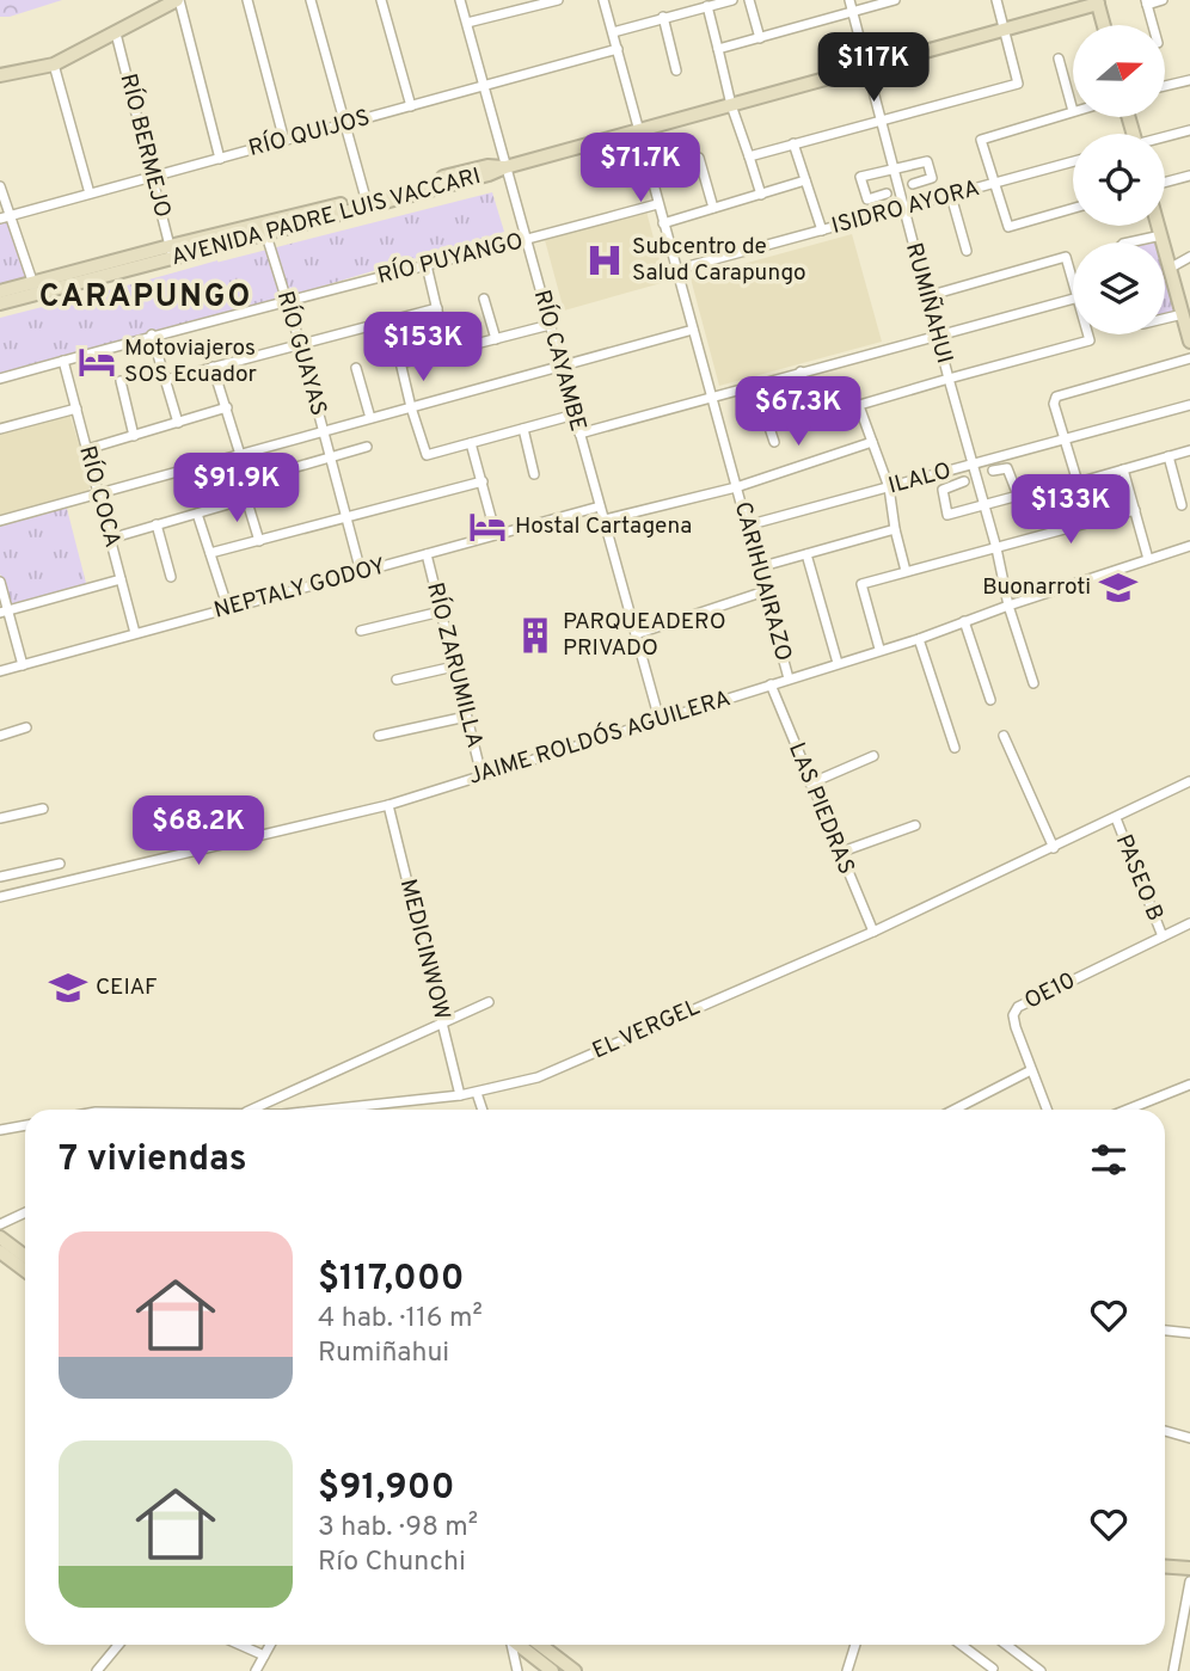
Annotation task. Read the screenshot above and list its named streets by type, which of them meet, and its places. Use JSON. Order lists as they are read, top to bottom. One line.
{"streets":{"main road":["AVENIDA PADRE LUIS VACCARI"],"street":["RÍO QUIJOS","RÍO BERMEJO","ISIDRO AYORA","RÍO PUYANGO","RUMIÑAHUI","RÍO GUAYAS","RÍO CAYAMBE","ILALO","RÍO COCA","CARIHUAIRAZO","NEPTALY GODOY","RÍO ZARUMILLA","JAIME ROLDÓS AGUILERA","LAS PIEDRAS","PASEO B","MEDICINWOW","OE10","EL VERGEL"]},"crossings":[["RÍO QUIJOS","RÍO BERMEJO"],["RÍO QUIJOS","RÍO CAYAMBE"],["RÍO QUIJOS","CARIHUAIRAZO"],["RÍO BERMEJO","AVENIDA PADRE LUIS VACCARI"],["ISIDRO AYORA","RUMIÑAHUI"],["ISIDRO AYORA","CARIHUAIRAZO"],["AVENIDA PADRE LUIS VACCARI","RUMIÑAHUI"],["AVENIDA PADRE LUIS VACCARI","RÍO GUAYAS"],["AVENIDA PADRE LUIS VACCARI","RÍO CAYAMBE"],["AVENIDA PADRE LUIS VACCARI","CARIHUAIRAZO"],["RÍO PUYANGO","RÍO GUAYAS"],["RÍO PUYANGO","RÍO CAYAMBE"],["RÍO PUYANGO","RÍO COCA"],["RÍO PUYANGO","CARIHUAIRAZO"],["RUMIÑAHUI","ILALO"],["RUMIÑAHUI","JAIME ROLDÓS AGUILERA"],["RÍO GUAYAS","NEPTALY GODOY"],["RÍO CAYAMBE","NEPTALY GODOY"],["RÍO CAYAMBE","JAIME ROLDÓS AGUILERA"],["ILALO","CARIHUAIRAZO"],["RÍO COCA","NEPTALY GODOY"],["CARIHUAIRAZO","JAIME ROLDÓS AGUILERA"],["NEPTALY GODOY","RÍO ZARUMILLA"],["RÍO ZARUMILLA","JAIME ROLDÓS AGUILERA"],["JAIME ROLDÓS AGUILERA","LAS PIEDRAS"],["JAIME ROLDÓS AGUILERA","MEDICINWOW"],["LAS PIEDRAS","EL VERGEL"],["PASEO B","OE10"],["PASEO B","EL VERGEL"],["MEDICINWOW","EL VERGEL"]],"districts":["CARAPUNGO"],"places":{"hospital":["Subcentro de Salud Carapungo"],"hotel":["Motoviajeros SOS Ecuador","Hostal Cartagena"],"school or university":["Buonarroti","CEIAF"],"building":["PARQUEADERO PRIVADO"]},"north":"right","page":{"price":["$117K","$71.7K","$153K","$67.3K","$91.9K","$133K","$68.2K"],"heading":"7 viviendas","list":[{"name":"$117,000","note":"4 hab. · 116 m² · Rumiñahui"},{"name":"$91,900","note":"3 hab. · 98 m² · Río Chunchi"}]}}
